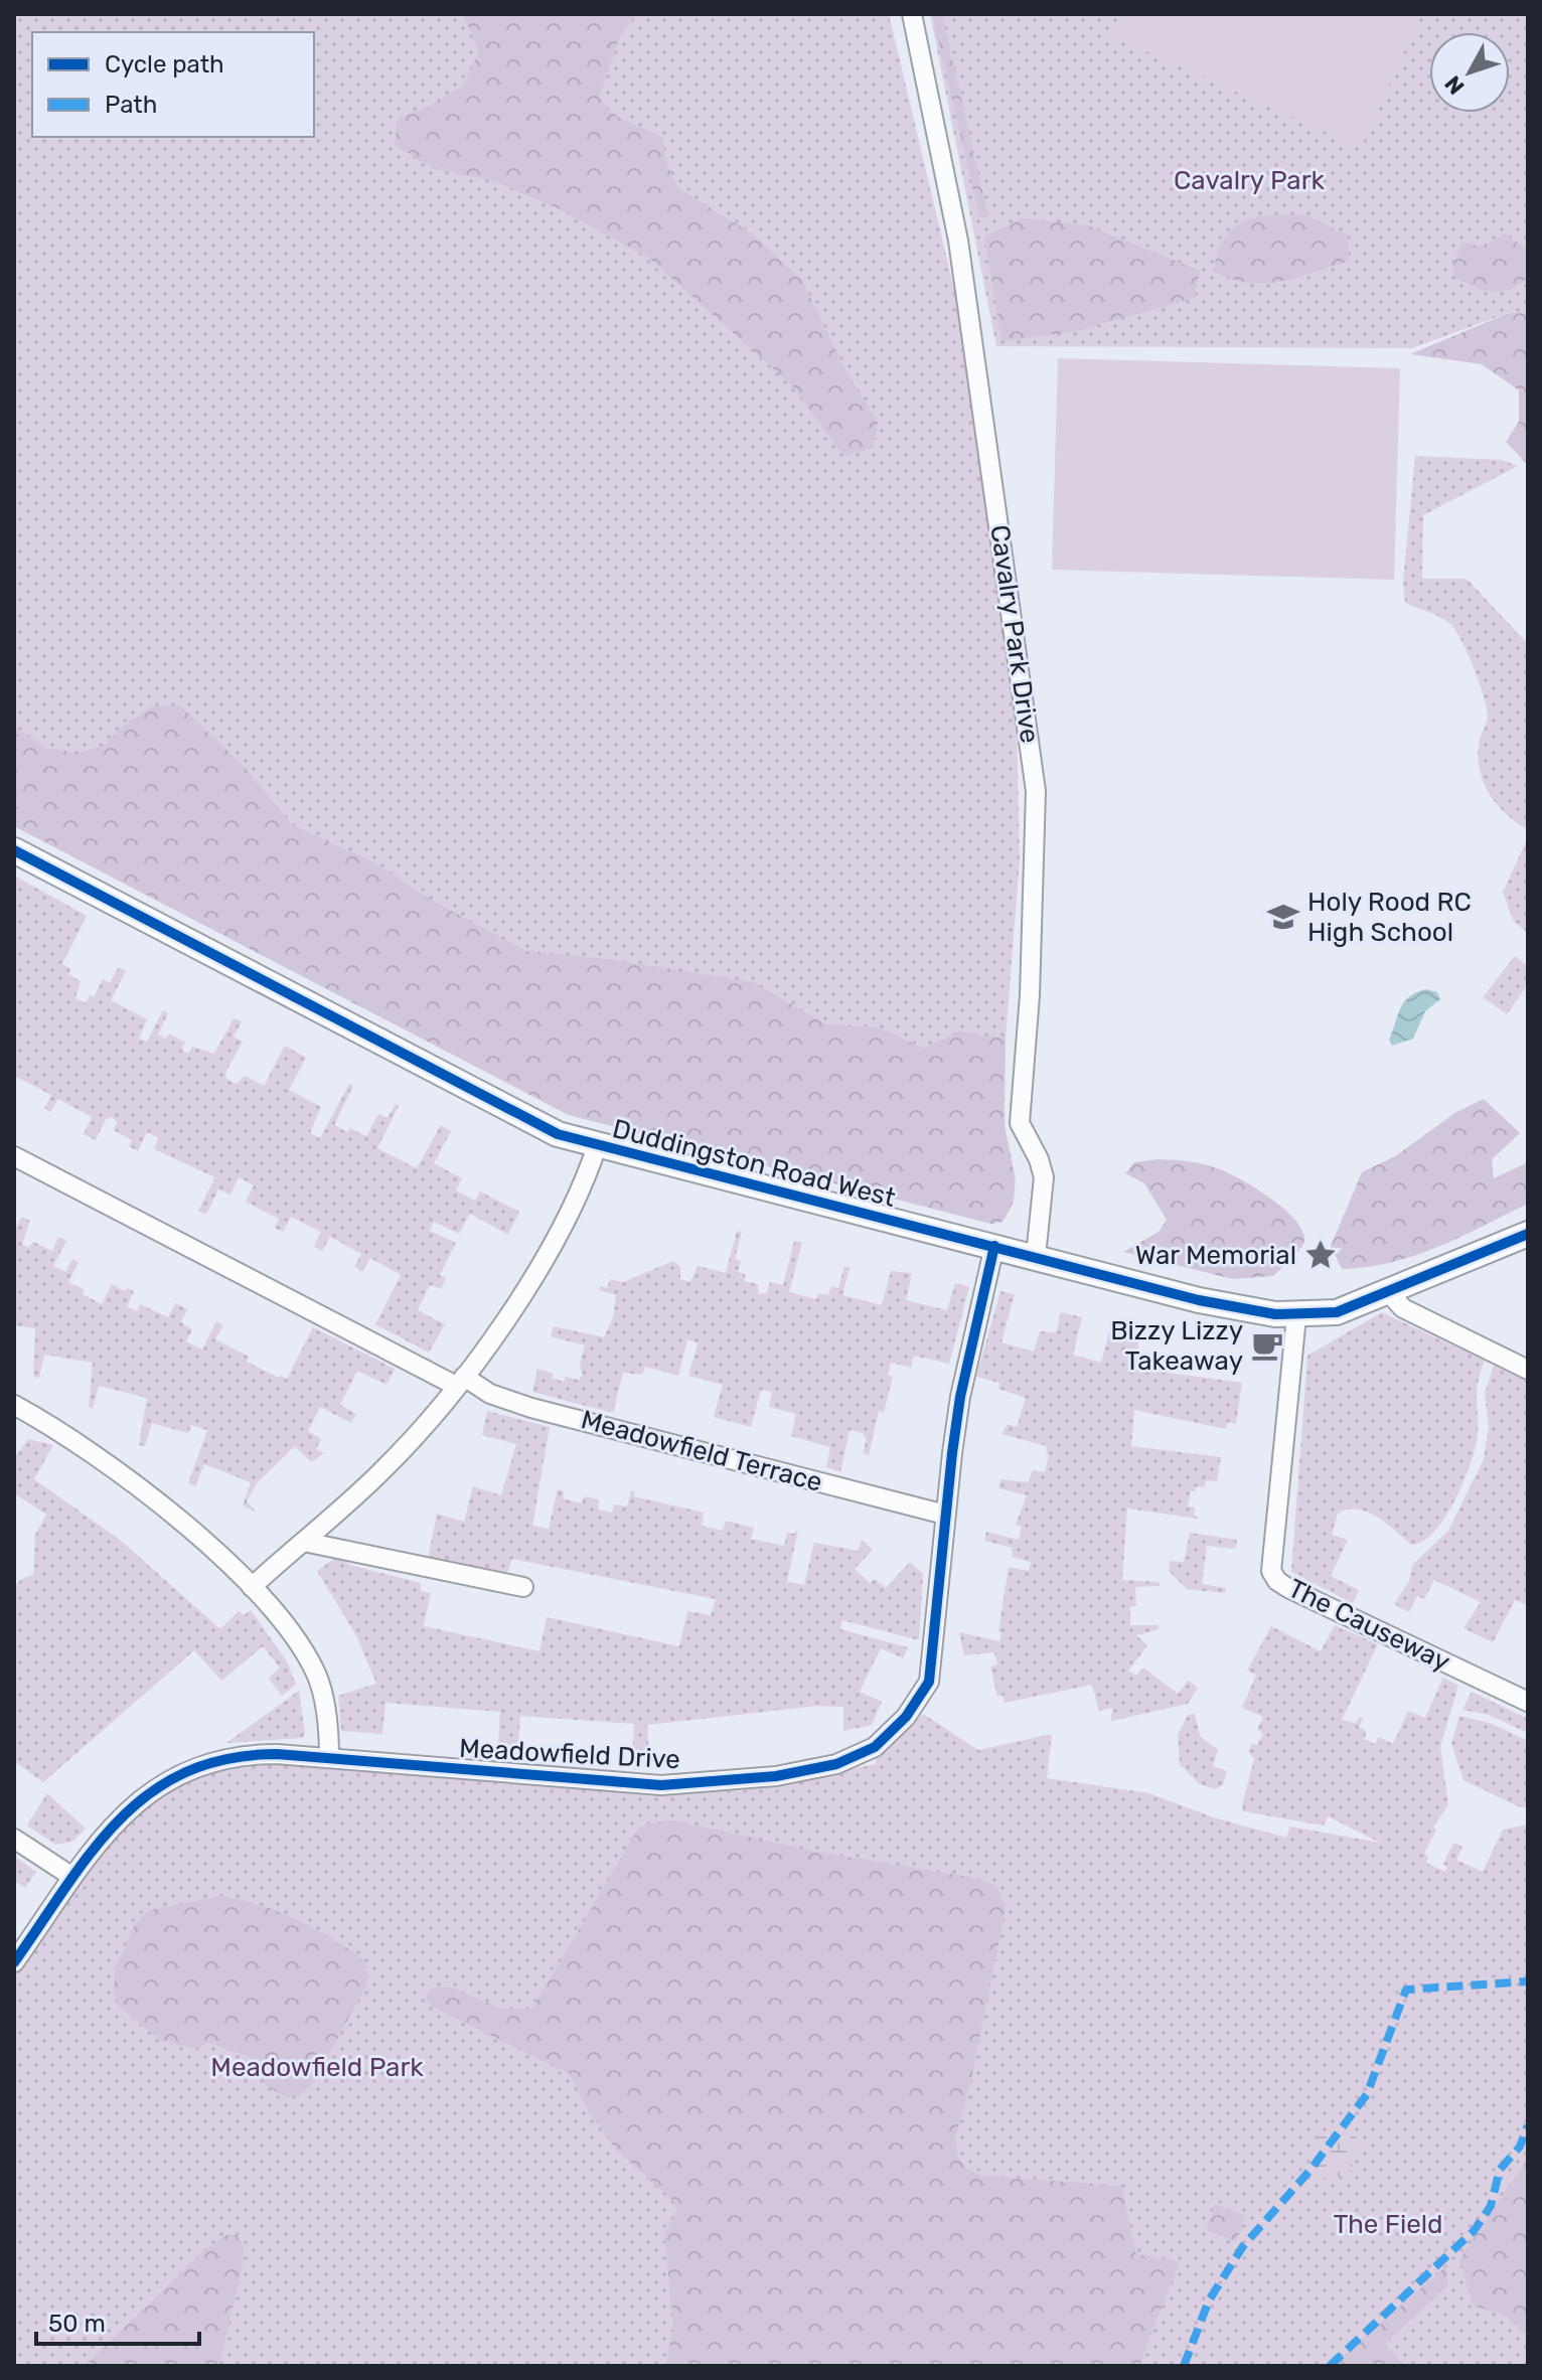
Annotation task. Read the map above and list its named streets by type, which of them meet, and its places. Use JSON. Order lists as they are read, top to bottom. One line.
{"streets":{"street":["Cavalry Park Drive","Duddingston Road West","Meadowfield Terrace","The Causeway","Meadowfield Drive"]},"crossings":[["Cavalry Park Drive","Duddingston Road West"],["Duddingston Road West","The Causeway"],["Duddingston Road West","Meadowfield Drive"],["Meadowfield Terrace","Meadowfield Drive"]],"parks":["Cavalry Park","Meadowfield Park","The Field"],"places":{"school or university":["Holy Rood RC High School"],"place":["War Memorial"],"cafe":["Bizzy Lizzy Takeaway"]},"legend":["Cycle path","Path"],"scale_bar":"50 m","north":"bottom left"}
